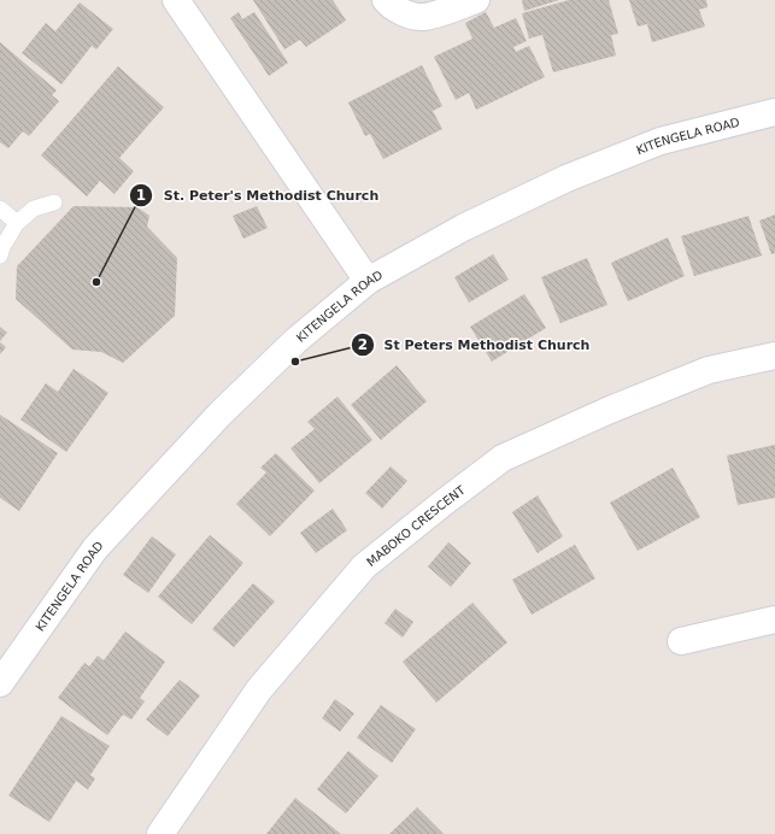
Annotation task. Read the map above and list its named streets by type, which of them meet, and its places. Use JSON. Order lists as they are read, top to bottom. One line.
{"streets":{"street":["KITENGELA ROAD","MABOKO CRESCENT"]},"places":["St. Peter's Methodist Church","St Peters Methodist Church"]}
